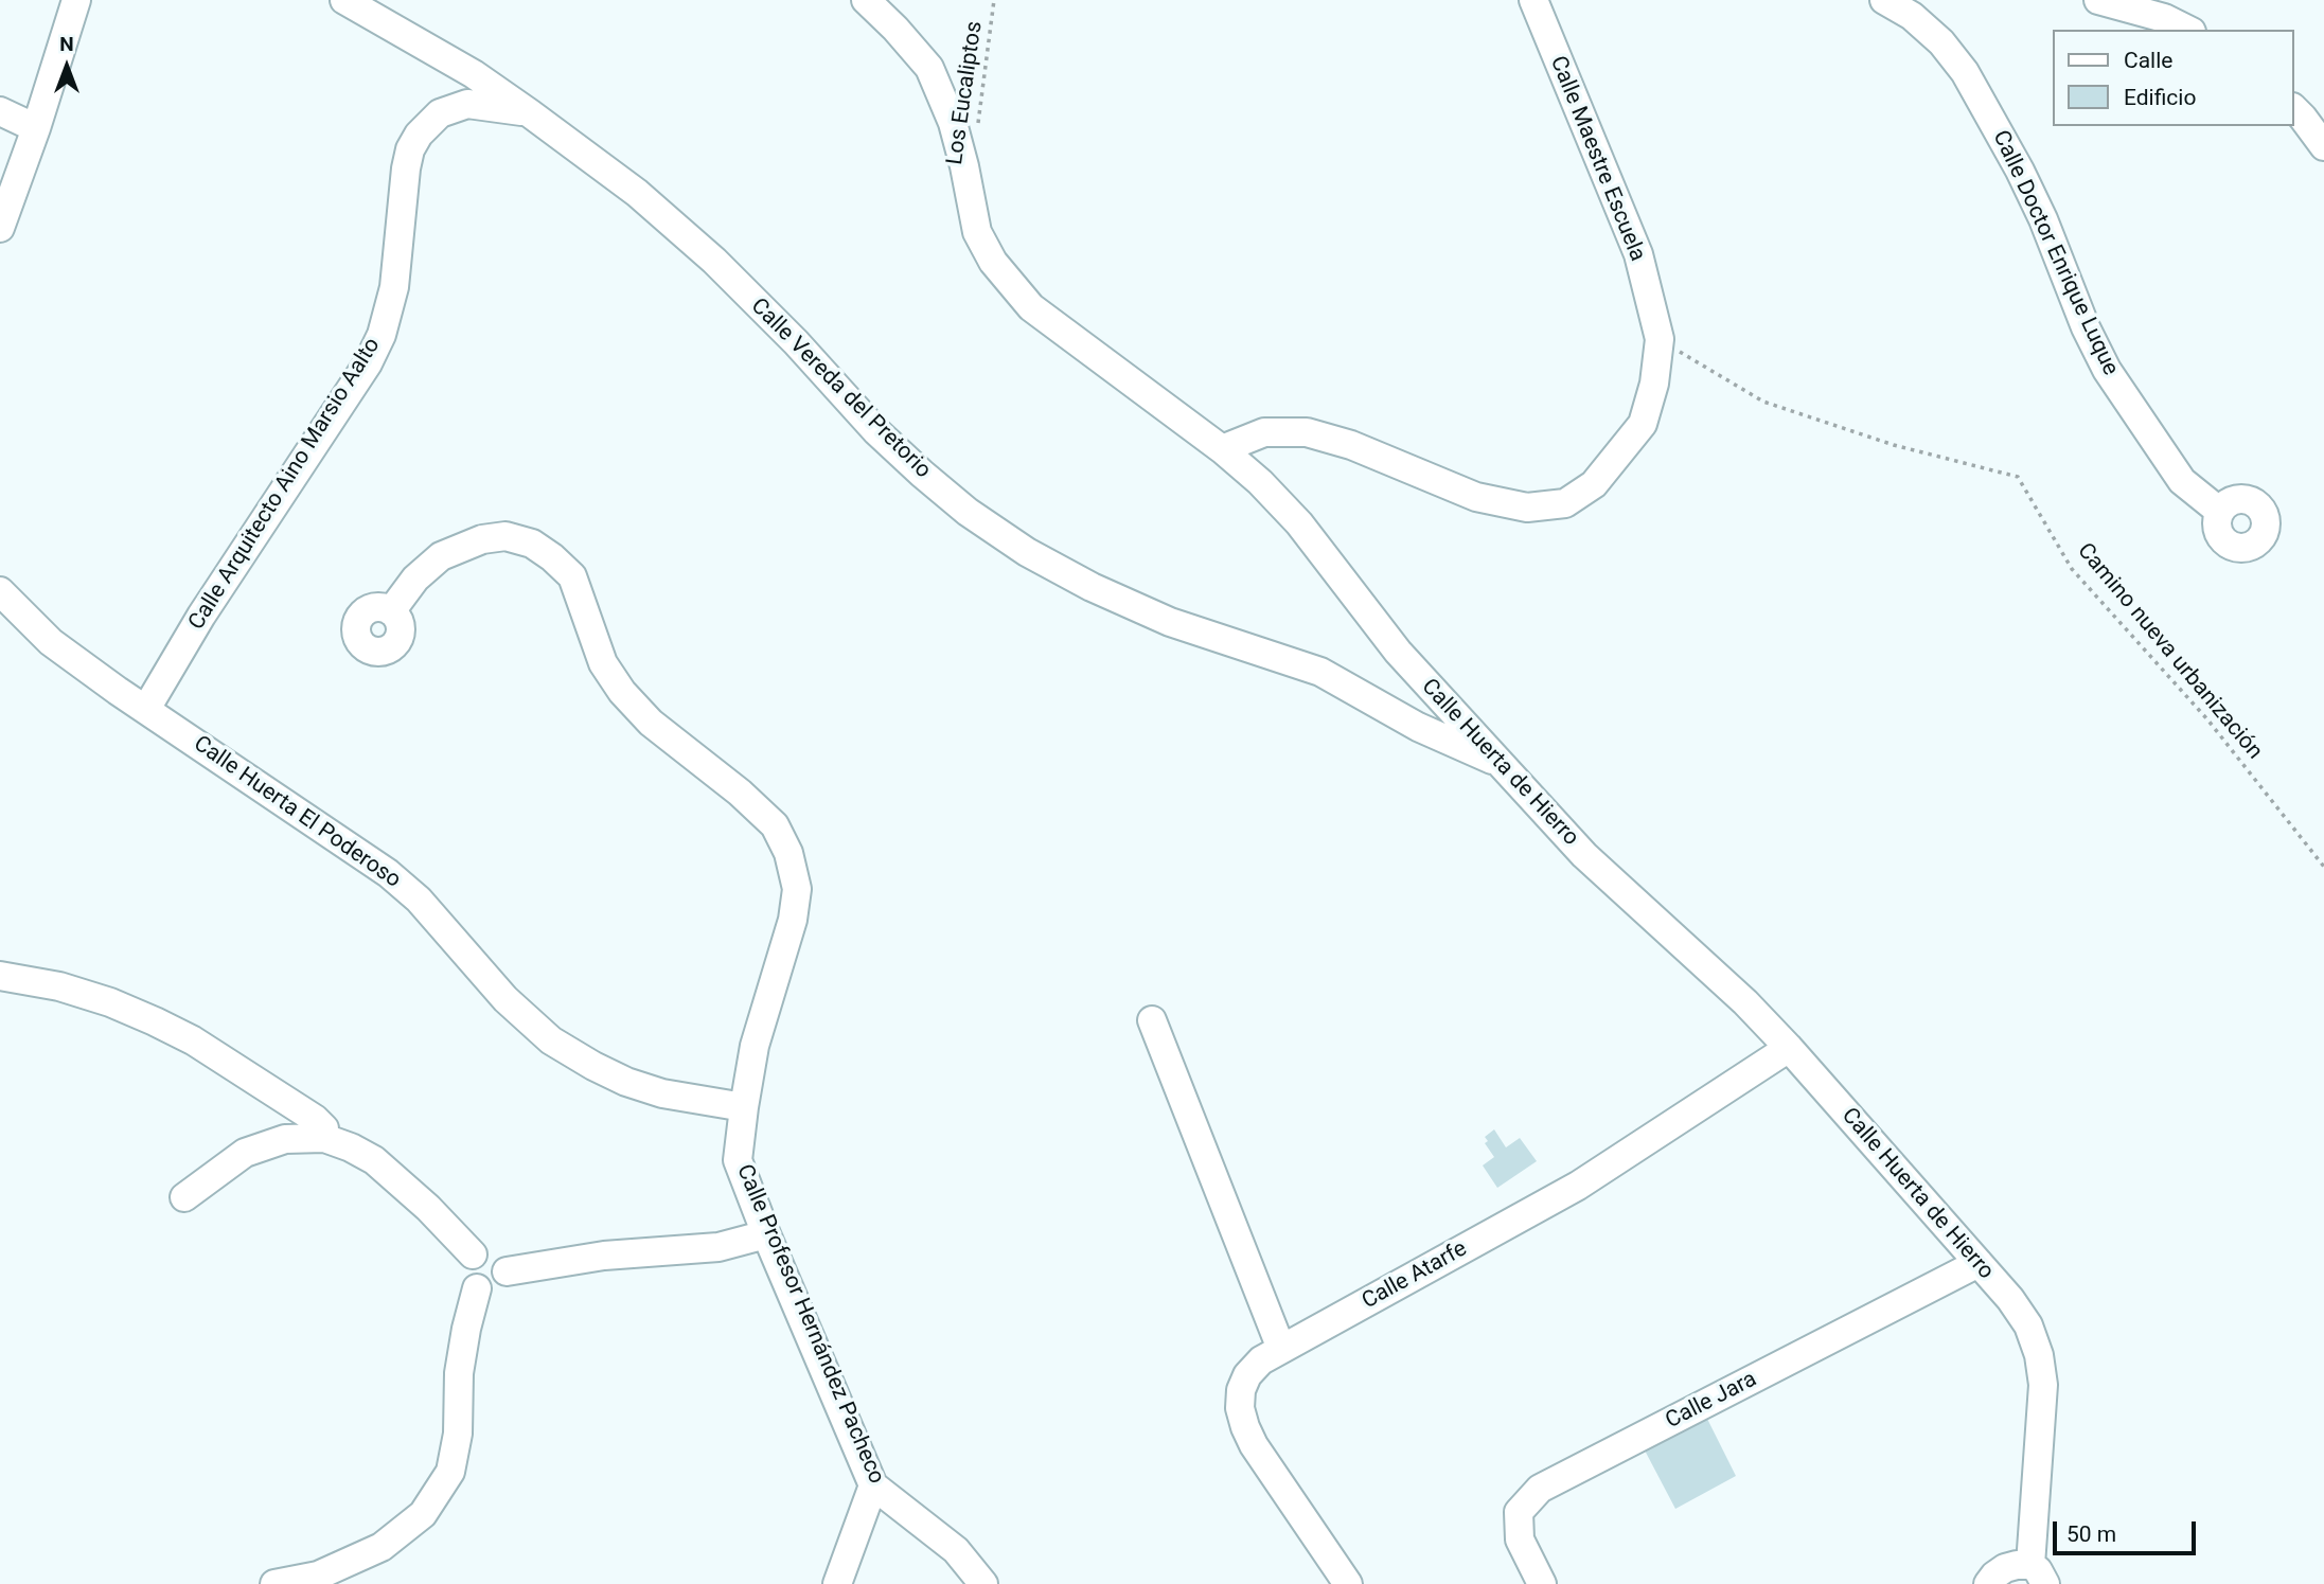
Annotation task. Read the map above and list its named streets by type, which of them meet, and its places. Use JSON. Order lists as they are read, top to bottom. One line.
{"streets":{"street":["Calle Maestre Escuela","Calle Doctor Enrique Luque","Calle Vereda del Pretorio","Calle Arquitecto Aino Marsio Aalto","Calle Huerta de Hierro","Calle Huerta El Poderoso","Calle Atarfe","Calle Profesor Hernández Pacheco","Calle Jara"],"path":["Los Eucaliptos","Camino nueva urbanización"]},"crossings":[["Calle Maestre Escuela","Camino nueva urbanización"],["Calle Maestre Escuela","Calle Huerta de Hierro"],["Calle Vereda del Pretorio","Calle Huerta de Hierro"],["Calle Arquitecto Aino Marsio Aalto","Calle Huerta El Poderoso"],["Calle Huerta de Hierro","Calle Atarfe"],["Calle Huerta de Hierro","Calle Jara"],["Calle Huerta El Poderoso","Calle Profesor Hernández Pacheco"]],"legend":["Calle","Edificio"],"scale_bar":"50 m","north":"top"}
